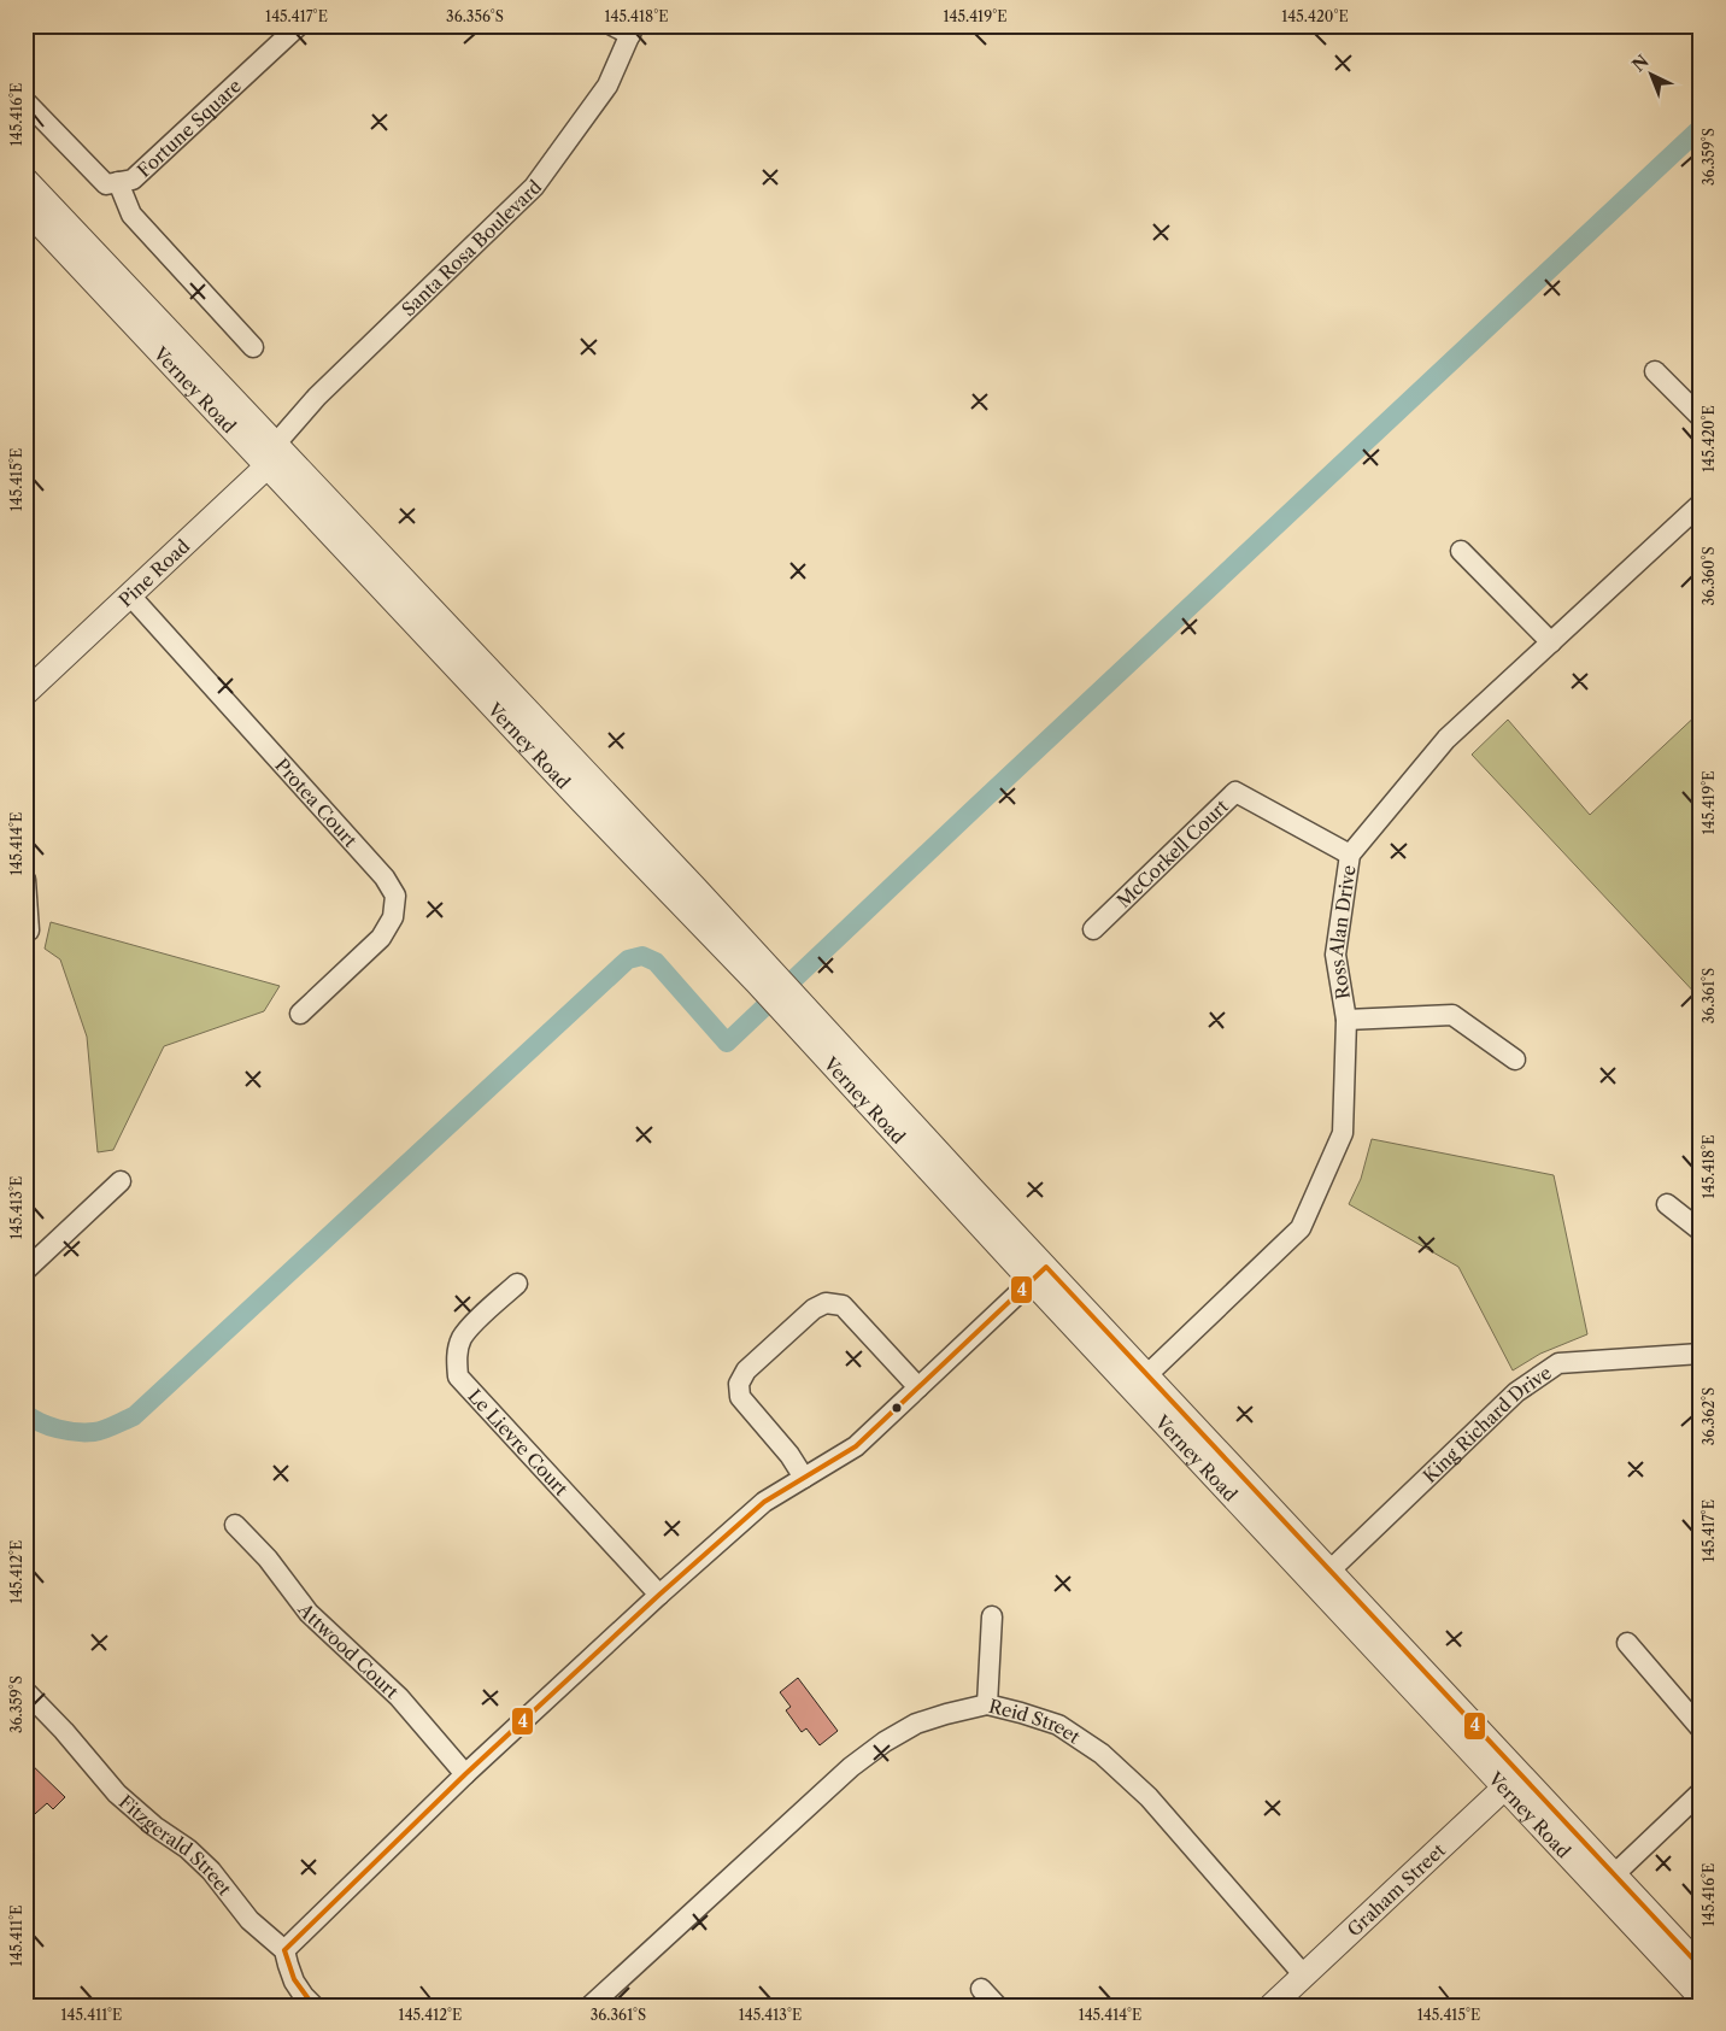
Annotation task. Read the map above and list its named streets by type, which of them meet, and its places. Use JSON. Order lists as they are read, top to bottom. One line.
{"streets":{"street":["Fortune Square","Santa Rosa Boulevard","Verney Road","Pine Road","Protea Court","McCorkell Court","Ross Alan Drive","King Richard Drive","Le Lievre Court","Attwood Court","Reid Street","Fitzgerald Street","Graham Street"]},"crossings":[["Santa Rosa Boulevard","Verney Road"],["Santa Rosa Boulevard","Pine Road"],["Verney Road","Pine Road"],["Verney Road","Ross Alan Drive"],["Verney Road","King Richard Drive"],["Verney Road","Graham Street"],["Pine Road","Protea Court"],["McCorkell Court","Ross Alan Drive"],["Reid Street","Graham Street"]],"lines":["transit line 4"],"north":"top left","coordinates":["145.417°E","36.356°S","145.418°E","145.419°E","145.420°E","145.416°E","36.359°S","145.415°E","36.360°S","145.414°E","36.361°S","145.413°E","36.362°S","145.412°E","145.411°E"]}
